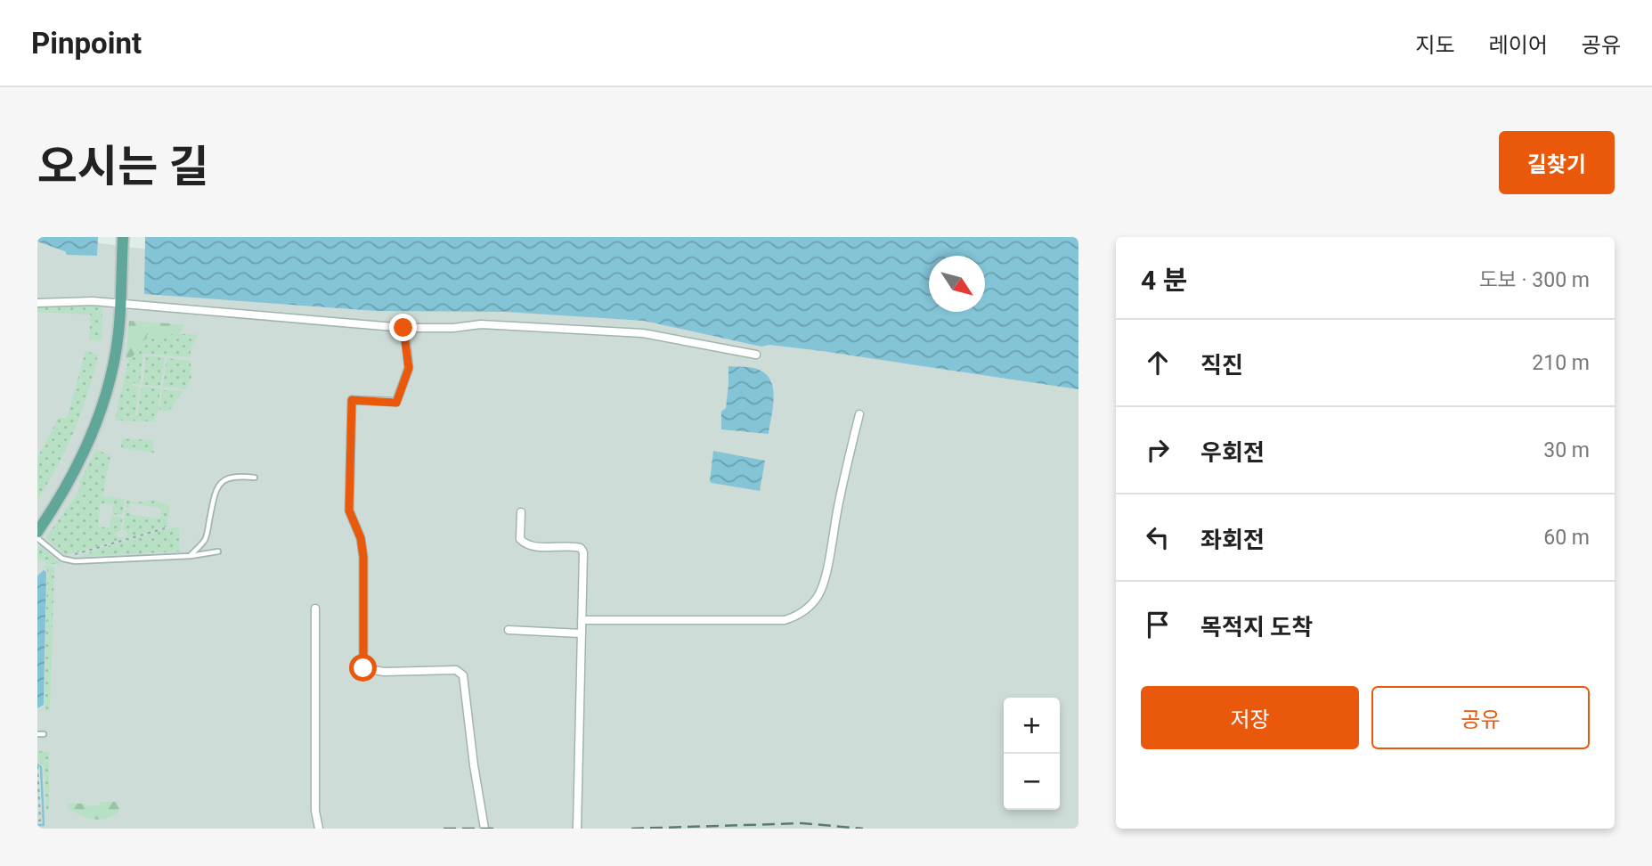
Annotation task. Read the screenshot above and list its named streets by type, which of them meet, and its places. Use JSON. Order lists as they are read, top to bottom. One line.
{"north":"bottom right","page":{"header":"Pinpoint","nav":["지도","레이어","공유"],"title":"오시는 길","buttons":["길찾기",["저장","공유"]],"heading":["4 분","도보 · 300 m"],"list":[["직진","210 m"],["우회전","30 m"],["좌회전","60 m"],"목적지 도착"],"map_buttons":["+","−"]}}
